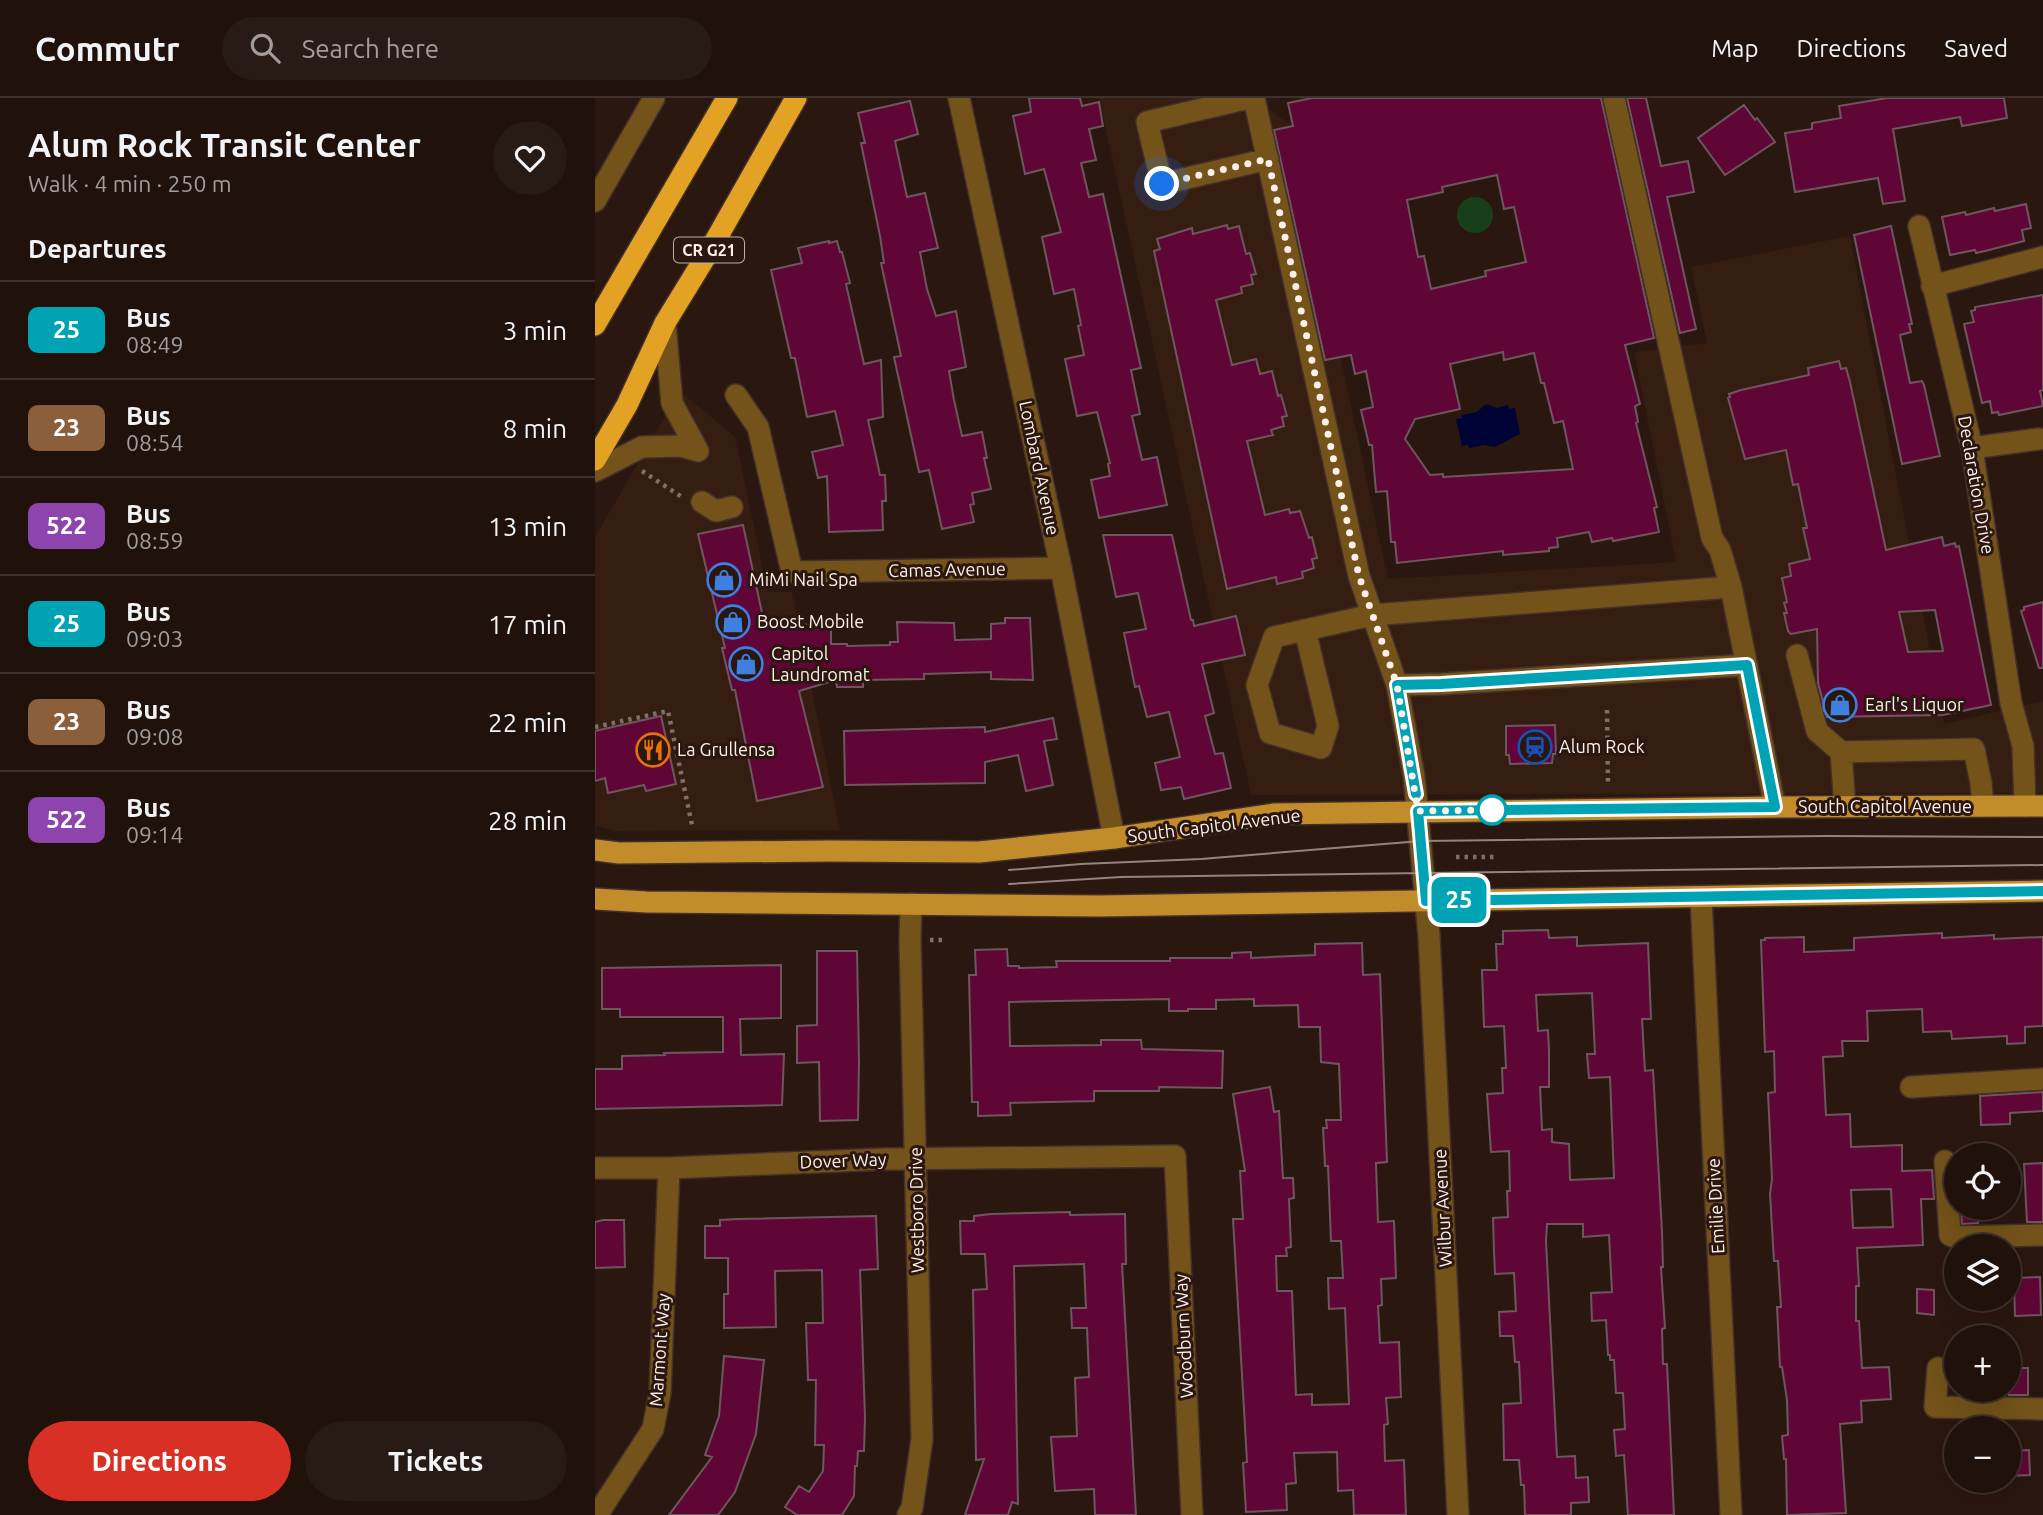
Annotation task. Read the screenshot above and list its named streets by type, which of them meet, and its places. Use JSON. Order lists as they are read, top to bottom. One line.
{"streets":{"highway":["CR G21"],"main road":["South Capitol Avenue"],"street":["Lombard Avenue","Declaration Drive","Camas Avenue","Dover Way","Emilie Drive","Wilbur Avenue","Westboro Drive","Woodburn Way","Marmont Way"]},"crossings":[["Lombard Avenue","Camas Avenue"],["Lombard Avenue","South Capitol Avenue"],["Declaration Drive","South Capitol Avenue"],["South Capitol Avenue","Wilbur Avenue"],["Dover Way","Westboro Drive"],["Dover Way","Woodburn Way"],["Dover Way","Marmont Way"]],"places":{"shop":["MiMi Nail Spa","Boost Mobile","Capitol Laundromat","Earl's Liquor"],"station":["Alum Rock"],"restaurant":["La Grullensa"]},"lines":["bus line 25"],"page":{"header":"Commutr","search":"Search here","nav":["Map","Directions","Saved"],"heading":[["Alum Rock Transit Center","Walk · 4 min · 250 m"],"Departures"],"on_map":"25","list":[{"mark":"25","name":"Bus","note":"08:49","value":"3 min"},{"mark":"23","name":"Bus","note":"08:54","value":"8 min"},{"mark":"522","name":"Bus","note":"08:59","value":"13 min"},{"mark":"25","name":"Bus","note":"09:03","value":"17 min"},{"mark":"23","name":"Bus","note":"09:08","value":"22 min"},{"mark":"522","name":"Bus","note":"09:14","value":"28 min"}],"map_buttons":["+","−"],"buttons":["Directions","Tickets"]}}
